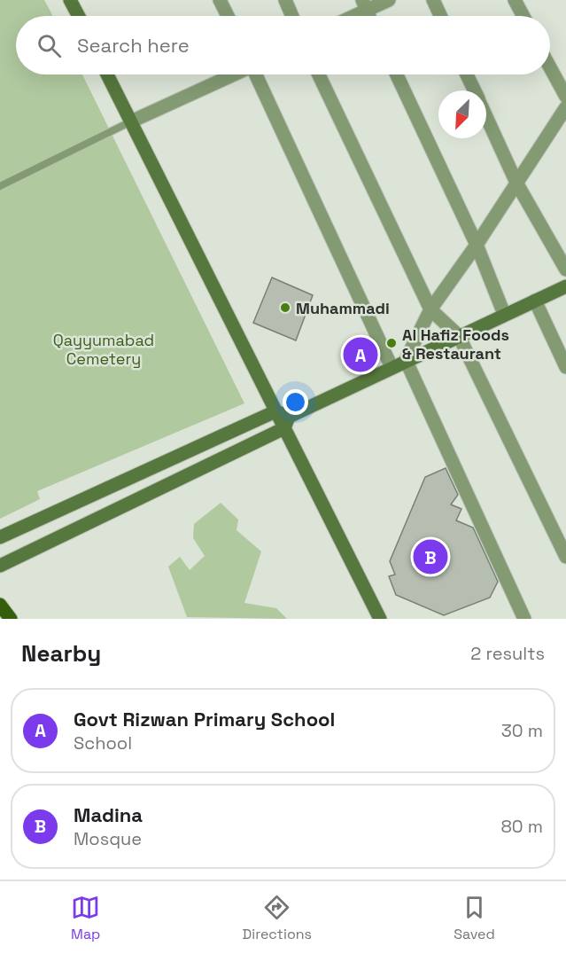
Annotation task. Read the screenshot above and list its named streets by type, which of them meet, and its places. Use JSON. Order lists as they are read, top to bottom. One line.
{"parks":["Qayyumabad Cemetery"],"places":["Muhammadi","Al Hafiz Foods & Restaurant"],"north":"bottom left","page":{"search":"Search here","pins":["A","B"],"heading":["Nearby","2 results"],"list":[{"mark":"A","name":"Govt Rizwan Primary School","note":"School","value":"30 m"},{"mark":"B","name":"Madina","note":"Mosque","value":"80 m"}],"nav":["Map","Directions","Saved"]}}
